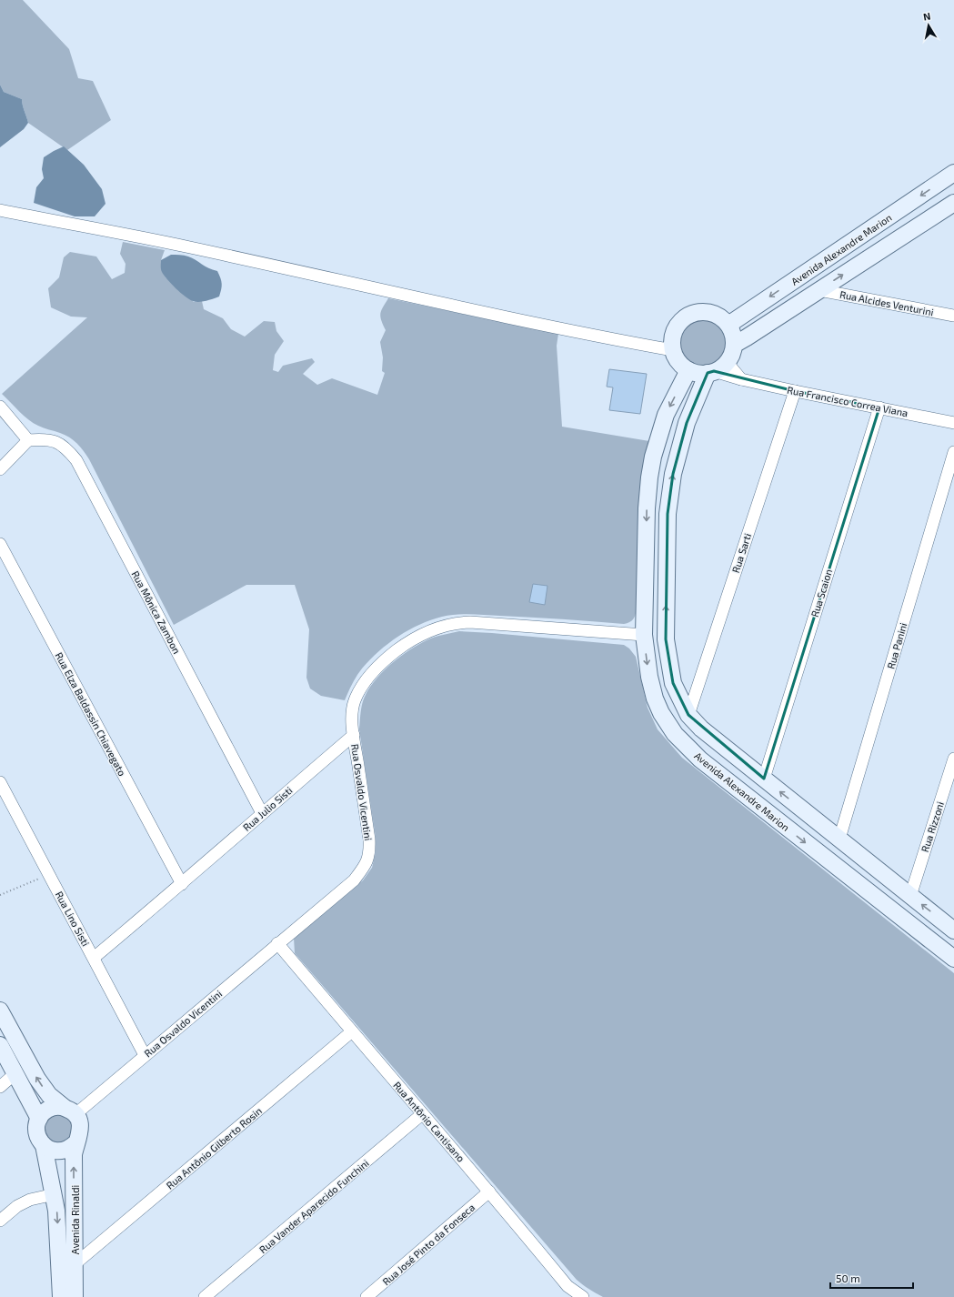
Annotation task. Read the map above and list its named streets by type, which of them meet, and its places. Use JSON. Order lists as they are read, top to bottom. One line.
{"streets":{"street":["Avenida Alexandre Marion","Rua Alcides Venturini","Rua Francisco Correa Viana","Rua Sarti","Rua Scaion","Rua Mônica Zambon","Rua Panini","Rua Elza Baldassin Chiavegato","Rua Osvaldo Vicentini","Rua Julio Sisti","Rua Rizzoni","Rua Lino Sisti","Rua Antônio Cantisano","Rua Antônio Gilberto Rosin","Rua Vander Aparecido Funchini","Avenida Rinaldi","Rua José Pinto da Fonseca"]},"crossings":[["Avenida Alexandre Marion","Rua Francisco Correa Viana"],["Avenida Alexandre Marion","Rua Osvaldo Vicentini"],["Rua Francisco Correa Viana","Rua Sarti"],["Rua Francisco Correa Viana","Rua Scaion"],["Rua Mônica Zambon","Rua Julio Sisti"],["Rua Elza Baldassin Chiavegato","Rua Julio Sisti"],["Rua Osvaldo Vicentini","Rua Julio Sisti"],["Rua Osvaldo Vicentini","Rua Lino Sisti"],["Rua Osvaldo Vicentini","Rua Antônio Cantisano"],["Rua Osvaldo Vicentini","Avenida Rinaldi"],["Rua Julio Sisti","Rua Lino Sisti"],["Rua Antônio Cantisano","Rua Antônio Gilberto Rosin"],["Rua Antônio Cantisano","Rua Vander Aparecido Funchini"],["Rua Antônio Cantisano","Rua José Pinto da Fonseca"],["Rua Antônio Gilberto Rosin","Avenida Rinaldi"]],"scale_bar":"50 m","north":"top"}
